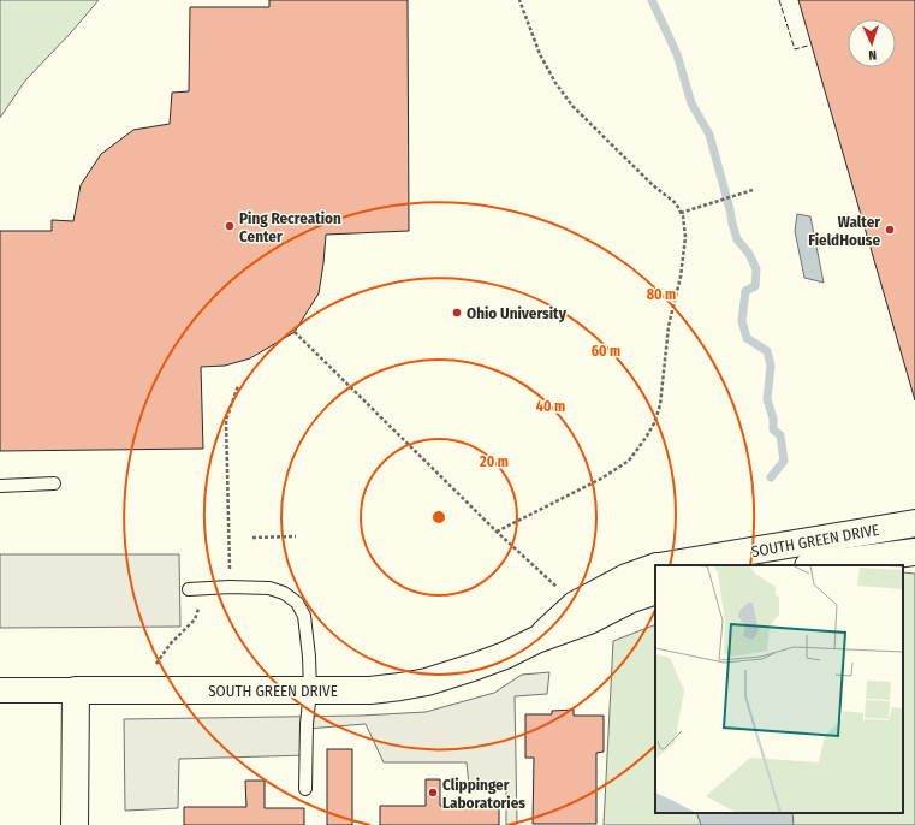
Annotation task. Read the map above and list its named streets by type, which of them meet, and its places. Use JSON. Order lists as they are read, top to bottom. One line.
{"streets":{"street":["SOUTH GREEN DRIVE"]},"places":["Ping Recreation Center","Walter FieldHouse","Ohio University","Clippinger Laboratories"],"north":"bottom","rings":["80 m","60 m","40 m","20 m"]}
